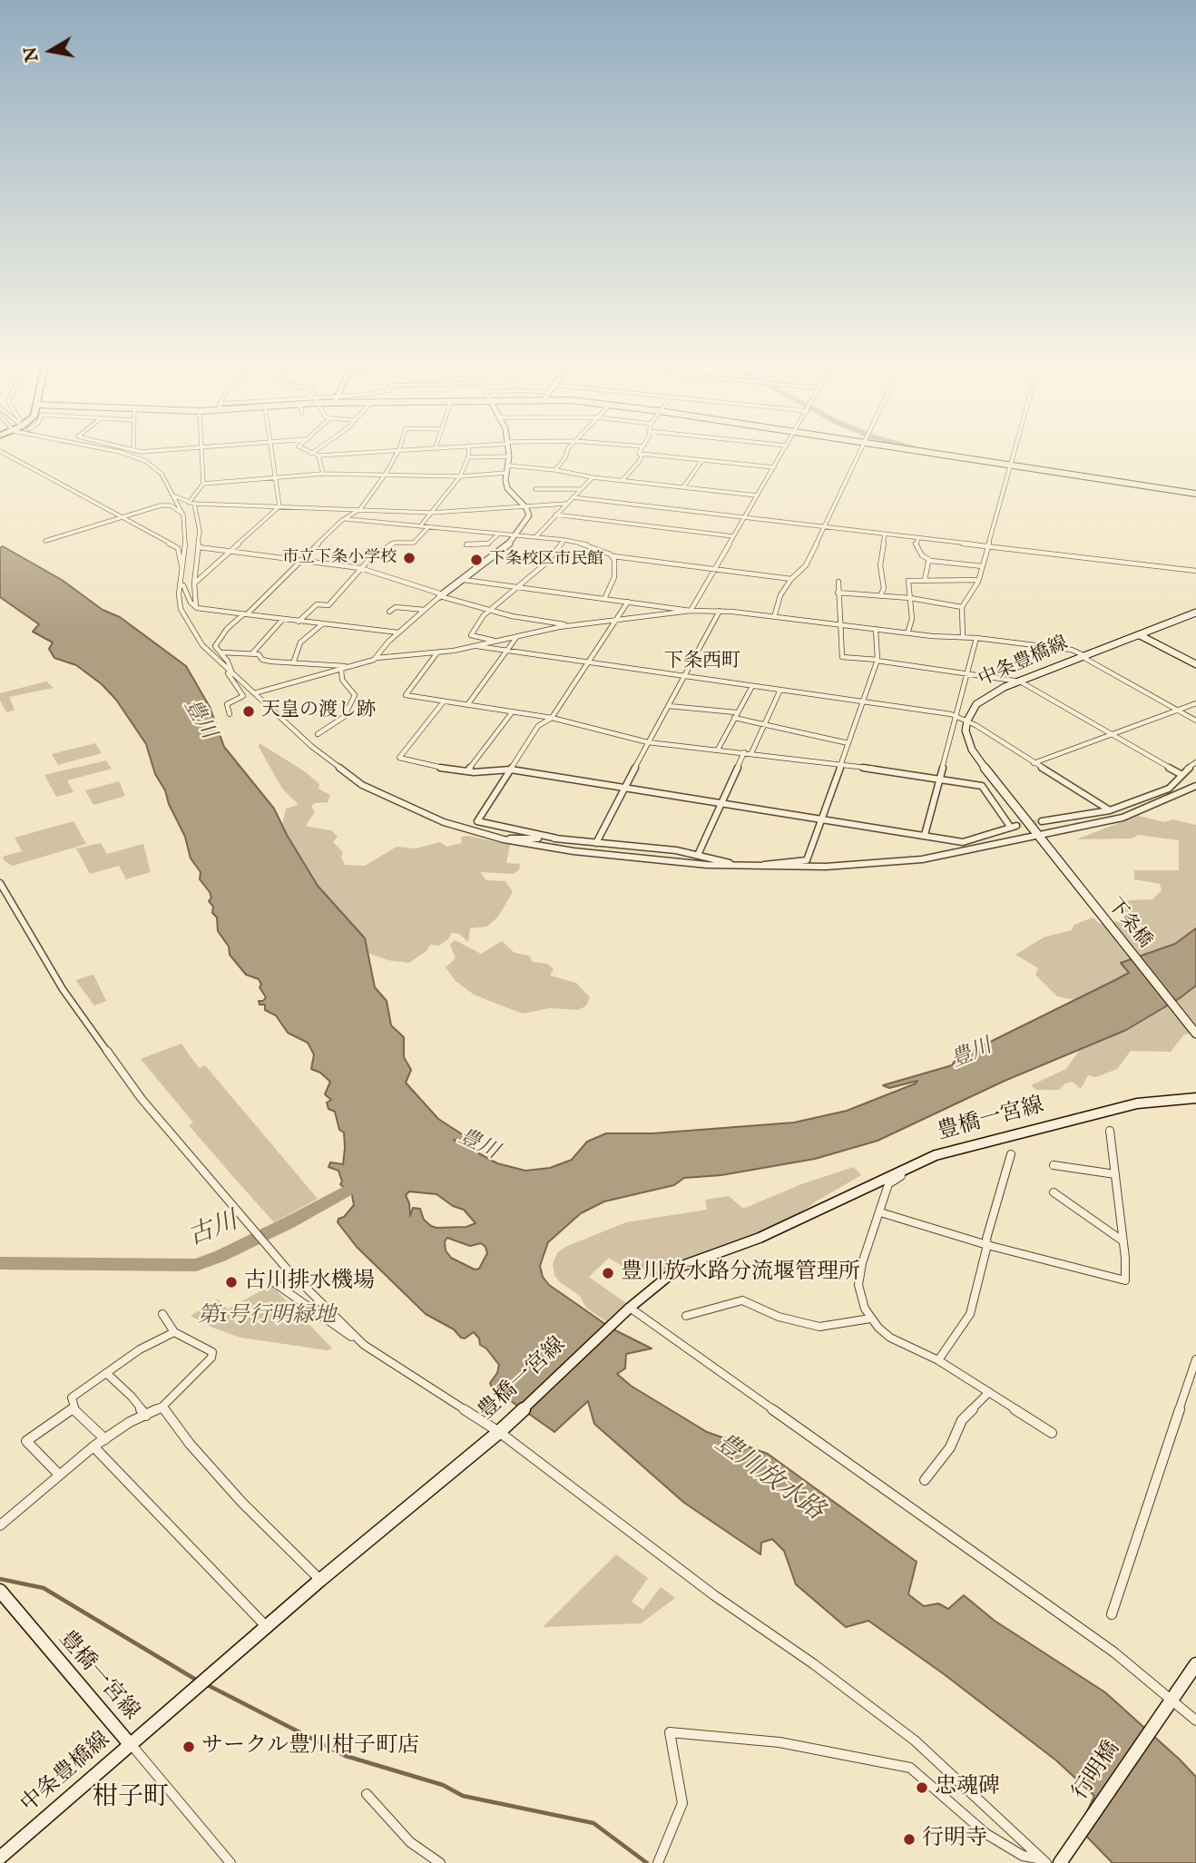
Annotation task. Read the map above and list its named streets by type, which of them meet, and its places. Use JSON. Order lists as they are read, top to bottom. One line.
{"streets":{"main road":["中条豊橋線","下条橋","豊橋一宮線","行明橋"]},"crossings":[["中条豊橋線","豊橋一宮線"]],"districts":["下条西町","柑子町"],"water":["豊川","古川","豊川放水路"],"parks":["第1号行明緑地"],"places":["市立下条小学校","下条校区市民館","天皇の渡し跡","豊川放水路分流堰管理所","古川排水機場","サークル豊川柑子町店","忠魂碑","行明寺"],"north":"left"}
